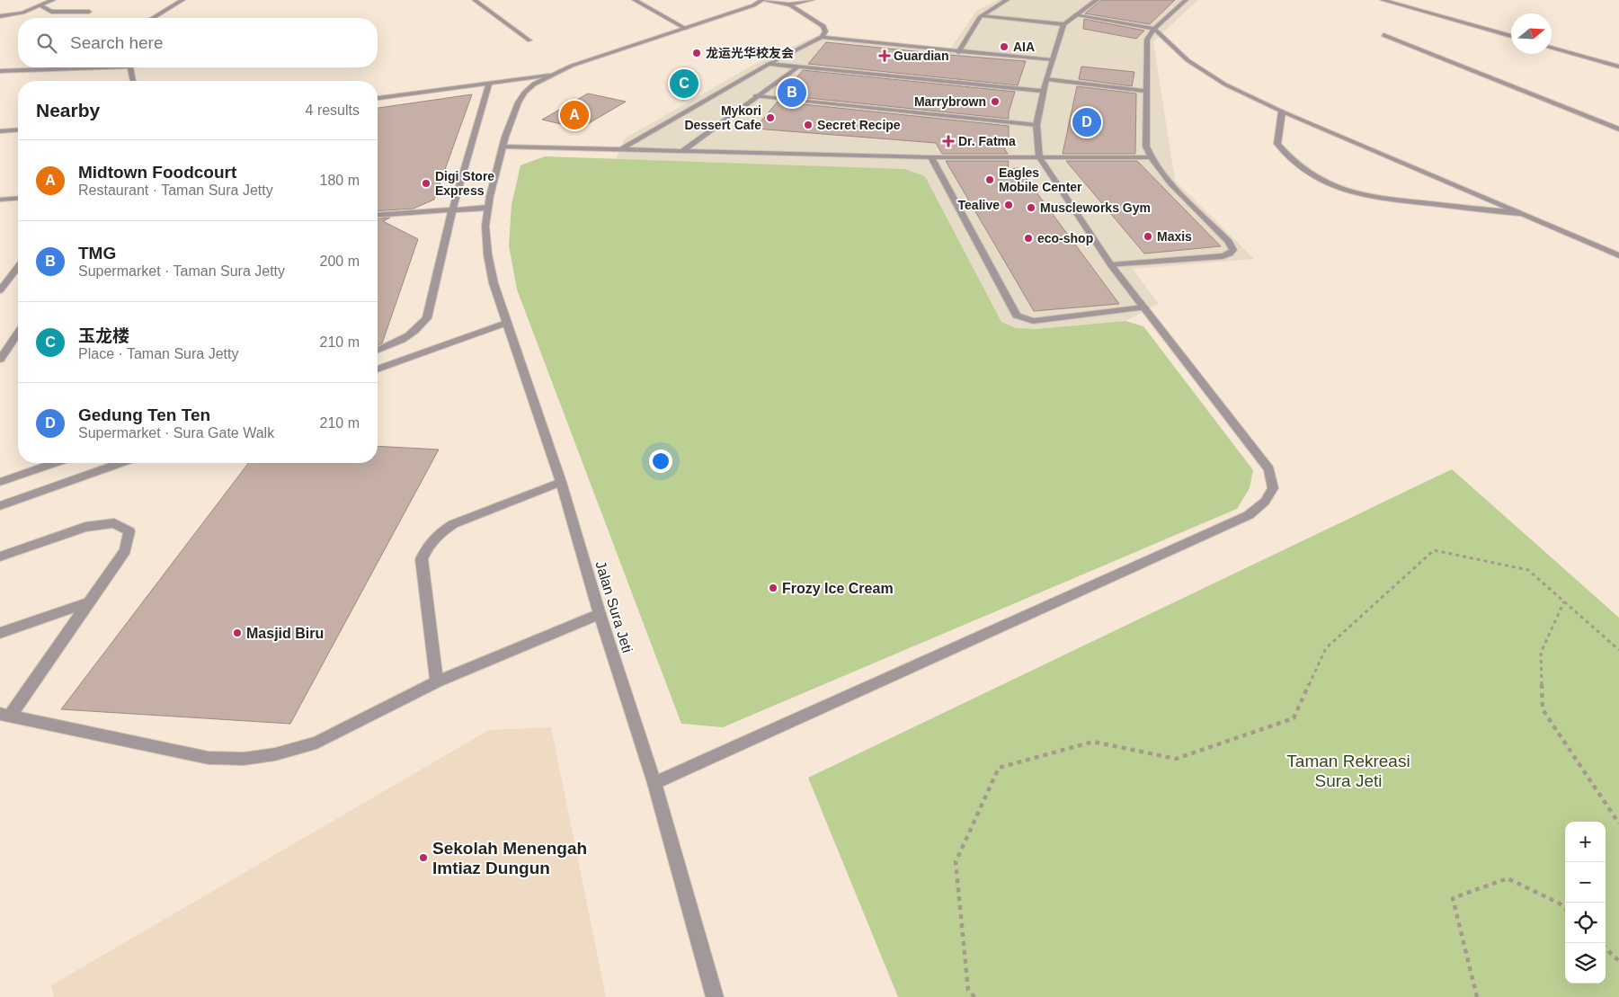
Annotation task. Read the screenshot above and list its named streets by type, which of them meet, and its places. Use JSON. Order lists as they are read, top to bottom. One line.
{"streets":{"street":["Jalan Sura Jeti"]},"parks":["Taman Rekreasi Sura Jeti"],"places":{"other":["AIA","龙运光华校友会","Marrybrown","Mykori Dessert Cafe","Secret Recipe","Eagles Mobile Center","Digi Store Express","Tealive","Muscleworks Gym","Maxis","eco-shop","Frozy Ice Cream","Masjid Biru","Sekolah Menengah Imtiaz Dungun"],"health":["Guardian","Dr. Fatma"]},"north":"right","page":{"search":"Search here","pins":["C","B","A","D"],"heading":["Nearby","4 results"],"list":[{"mark":"A","name":"Midtown Foodcourt","note":"Restaurant · Taman Sura Jetty","value":"180 m"},{"mark":"B","name":"TMG","note":"Supermarket · Taman Sura Jetty","value":"200 m"},{"mark":"C","name":"玉龙楼","note":"Place · Taman Sura Jetty","value":"210 m"},{"mark":"D","name":"Gedung Ten Ten","note":"Supermarket · Sura Gate Walk","value":"210 m"}],"map_buttons":["+","−"]}}
